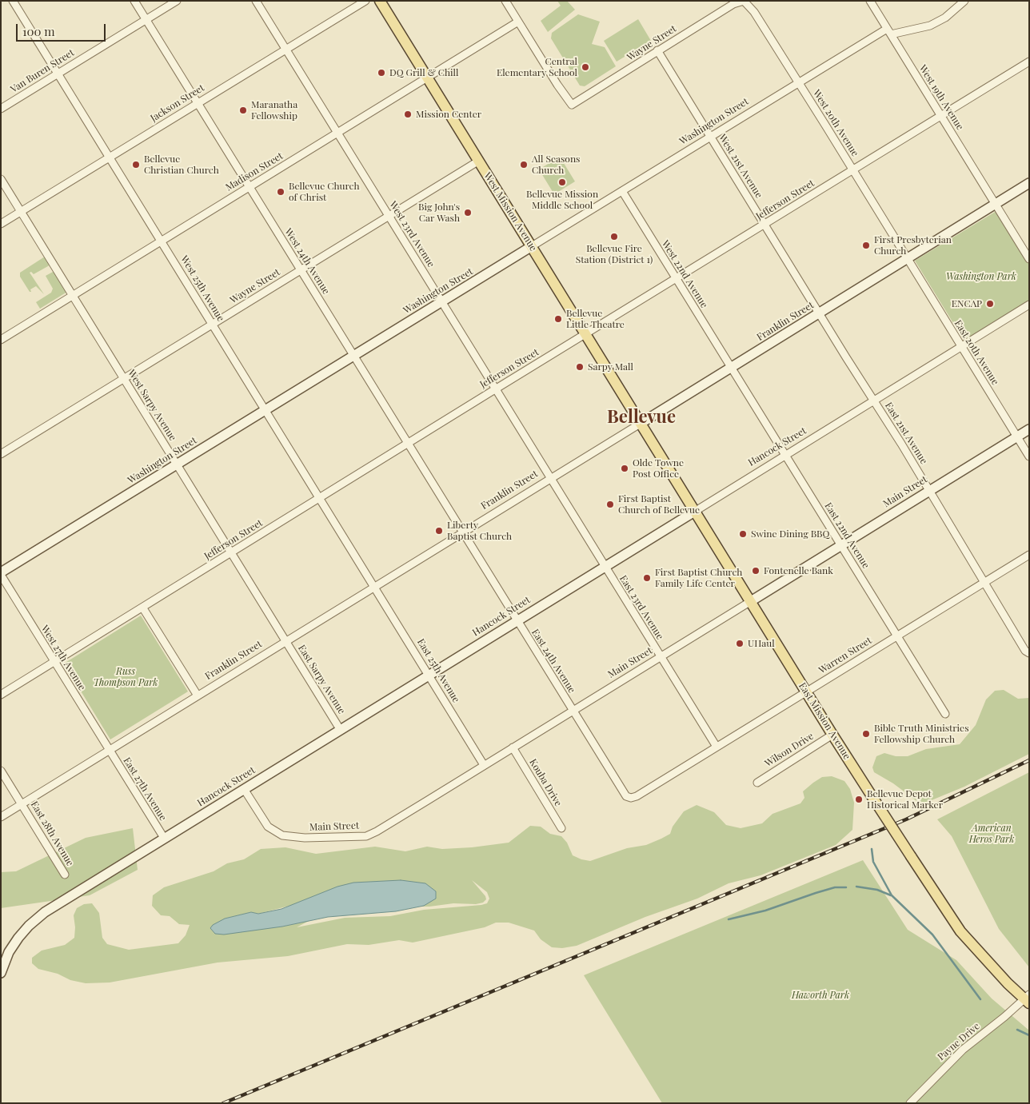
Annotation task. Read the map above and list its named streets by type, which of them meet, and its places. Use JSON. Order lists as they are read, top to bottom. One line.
{"streets":{"main road":["West Mission Avenue","East Mission Avenue"],"street":["Wayne Street","Van Buren Street","West 19th Avenue","Jackson Street","Washington Street","West 20th Avenue","West 21st Avenue","Madison Street","Jefferson Street","West 23rd Avenue","West 24th Avenue","West 22nd Avenue","West 25th Avenue","Franklin Street","East 20th Avenue","West Sarpy Avenue","East 21st Avenue","Hancock Street","Main Street","East 22nd Avenue","East 23rd Avenue","Warren Street","West 27th Avenue","East 24th Avenue","East 25th Avenue","East Sarpy Avenue","Wilson Drive","Kouba Drive","East 27th Avenue","East 28th Avenue","Payne Drive"]},"crossings":[["Wayne Street","West 20th Avenue"],["Wayne Street","West 21st Avenue"],["Wayne Street","Madison Street"],["Wayne Street","West Mission Avenue"],["Wayne Street","West 23rd Avenue"],["Wayne Street","West 24th Avenue"],["Wayne Street","West 25th Avenue"],["Wayne Street","West Sarpy Avenue"],["Van Buren Street","West 24th Avenue"],["Van Buren Street","West 25th Avenue"],["West 19th Avenue","Washington Street"],["West 19th Avenue","Jefferson Street"],["West 19th Avenue","Franklin Street"],["Jackson Street","West 23rd Avenue"],["Jackson Street","West 24th Avenue"],["Jackson Street","West 25th Avenue"],["Jackson Street","West Sarpy Avenue"],["Washington Street","West 20th Avenue"],["Washington Street","West 21st Avenue"],["Washington Street","West Mission Avenue"],["Washington Street","West 23rd Avenue"],["Washington Street","West 24th Avenue"],["Washington Street","West 22nd Avenue"],["Washington Street","West 25th Avenue"],["Washington Street","West Sarpy Avenue"],["Washington Street","West 27th Avenue"],["West 20th Avenue","Jefferson Street"],["West 20th Avenue","Franklin Street"],["West 20th Avenue","East 20th Avenue"],["West 21st Avenue","Jefferson Street"],["West 21st Avenue","Franklin Street"],["West 21st Avenue","East 21st Avenue"],["Madison Street","West Mission Avenue"],["Madison Street","West 23rd Avenue"],["Madison Street","West 24th Avenue"],["Madison Street","West 25th Avenue"],["Madison Street","West Sarpy Avenue"],["Jefferson Street","West Mission Avenue"],["Jefferson Street","West 23rd Avenue"],["Jefferson Street","West 24th Avenue"],["Jefferson Street","West 22nd Avenue"],["Jefferson Street","West 25th Avenue"],["Jefferson Street","West Sarpy Avenue"],["Jefferson Street","West 27th Avenue"],["West Mission Avenue","Franklin Street"],["West Mission Avenue","East Mission Avenue"],["West 23rd Avenue","Franklin Street"],["West 23rd Avenue","East 23rd Avenue"],["West 24th Avenue","Franklin Street"],["West 24th Avenue","East 24th Avenue"],["West 22nd Avenue","Franklin Street"],["West 22nd Avenue","East 22nd Avenue"],["West 25th Avenue","Franklin Street"],["West 25th Avenue","East 25th Avenue"],["Franklin Street","East 20th Avenue"],["Franklin Street","West Sarpy Avenue"],["Franklin Street","East 21st Avenue"],["Franklin Street","East 22nd Avenue"],["Franklin Street","East 23rd Avenue"],["Franklin Street","West 27th Avenue"],["Franklin Street","East 24th Avenue"],["Franklin Street","East 25th Avenue"],["Franklin Street","East Sarpy Avenue"],["Franklin Street","East Mission Avenue"],["Franklin Street","East 27th Avenue"],["Franklin Street","East 28th Avenue"],["East 20th Avenue","Hancock Street"],["East 20th Avenue","Main Street"],["West Sarpy Avenue","East Sarpy Avenue"],["East 21st Avenue","Hancock Street"],["East 21st Avenue","Main Street"],["East 21st Avenue","Warren Street"],["Hancock Street","Main Street"],["Hancock Street","East 22nd Avenue"],["Hancock Street","East 23rd Avenue"],["Hancock Street","East 24th Avenue"],["Hancock Street","East 25th Avenue"],["Hancock Street","East Sarpy Avenue"],["Hancock Street","East Mission Avenue"],["Hancock Street","East 27th Avenue"],["Main Street","East 22nd Avenue"],["Main Street","East 23rd Avenue"],["Main Street","East 24th Avenue"],["Main Street","East 25th Avenue"],["Main Street","East Mission Avenue"],["Main Street","Kouba Drive"],["East 22nd Avenue","Warren Street"],["East 23rd Avenue","Warren Street"],["Warren Street","East 24th Avenue"],["Warren Street","East Mission Avenue"],["West 27th Avenue","East 27th Avenue"],["East Mission Avenue","Wilson Drive"],["East Mission Avenue","Payne Drive"]],"districts":["Bellevue"],"parks":["Washington Park","Russ Thompson Park","American Heros Park","Haworth Park"],"places":["Central Elementary School","DQ Grill & Chill","Maranatha Fellowship","Mission Center","Bellevue Christian Church","All Seasons Church","Bellevue Mission Middle School","Bellevue Church of Christ","Big John's Car Wash","Bellevue Fire Station (District 1)","First Presbyterian Church","ENCAP","Bellevue Little Theatre","Sarpy Mall","Olde Towne Post Office","First Baptist Church of Bellevue","Liberty Baptist Church","Swine Dining BBQ","Fontenelle Bank","First Baptist Church Family Life Center","UHaul","Bible Truth Ministries Fellowship Church","Bellevue Depot Historical Marker"],"scale_bar":"100 m"}
